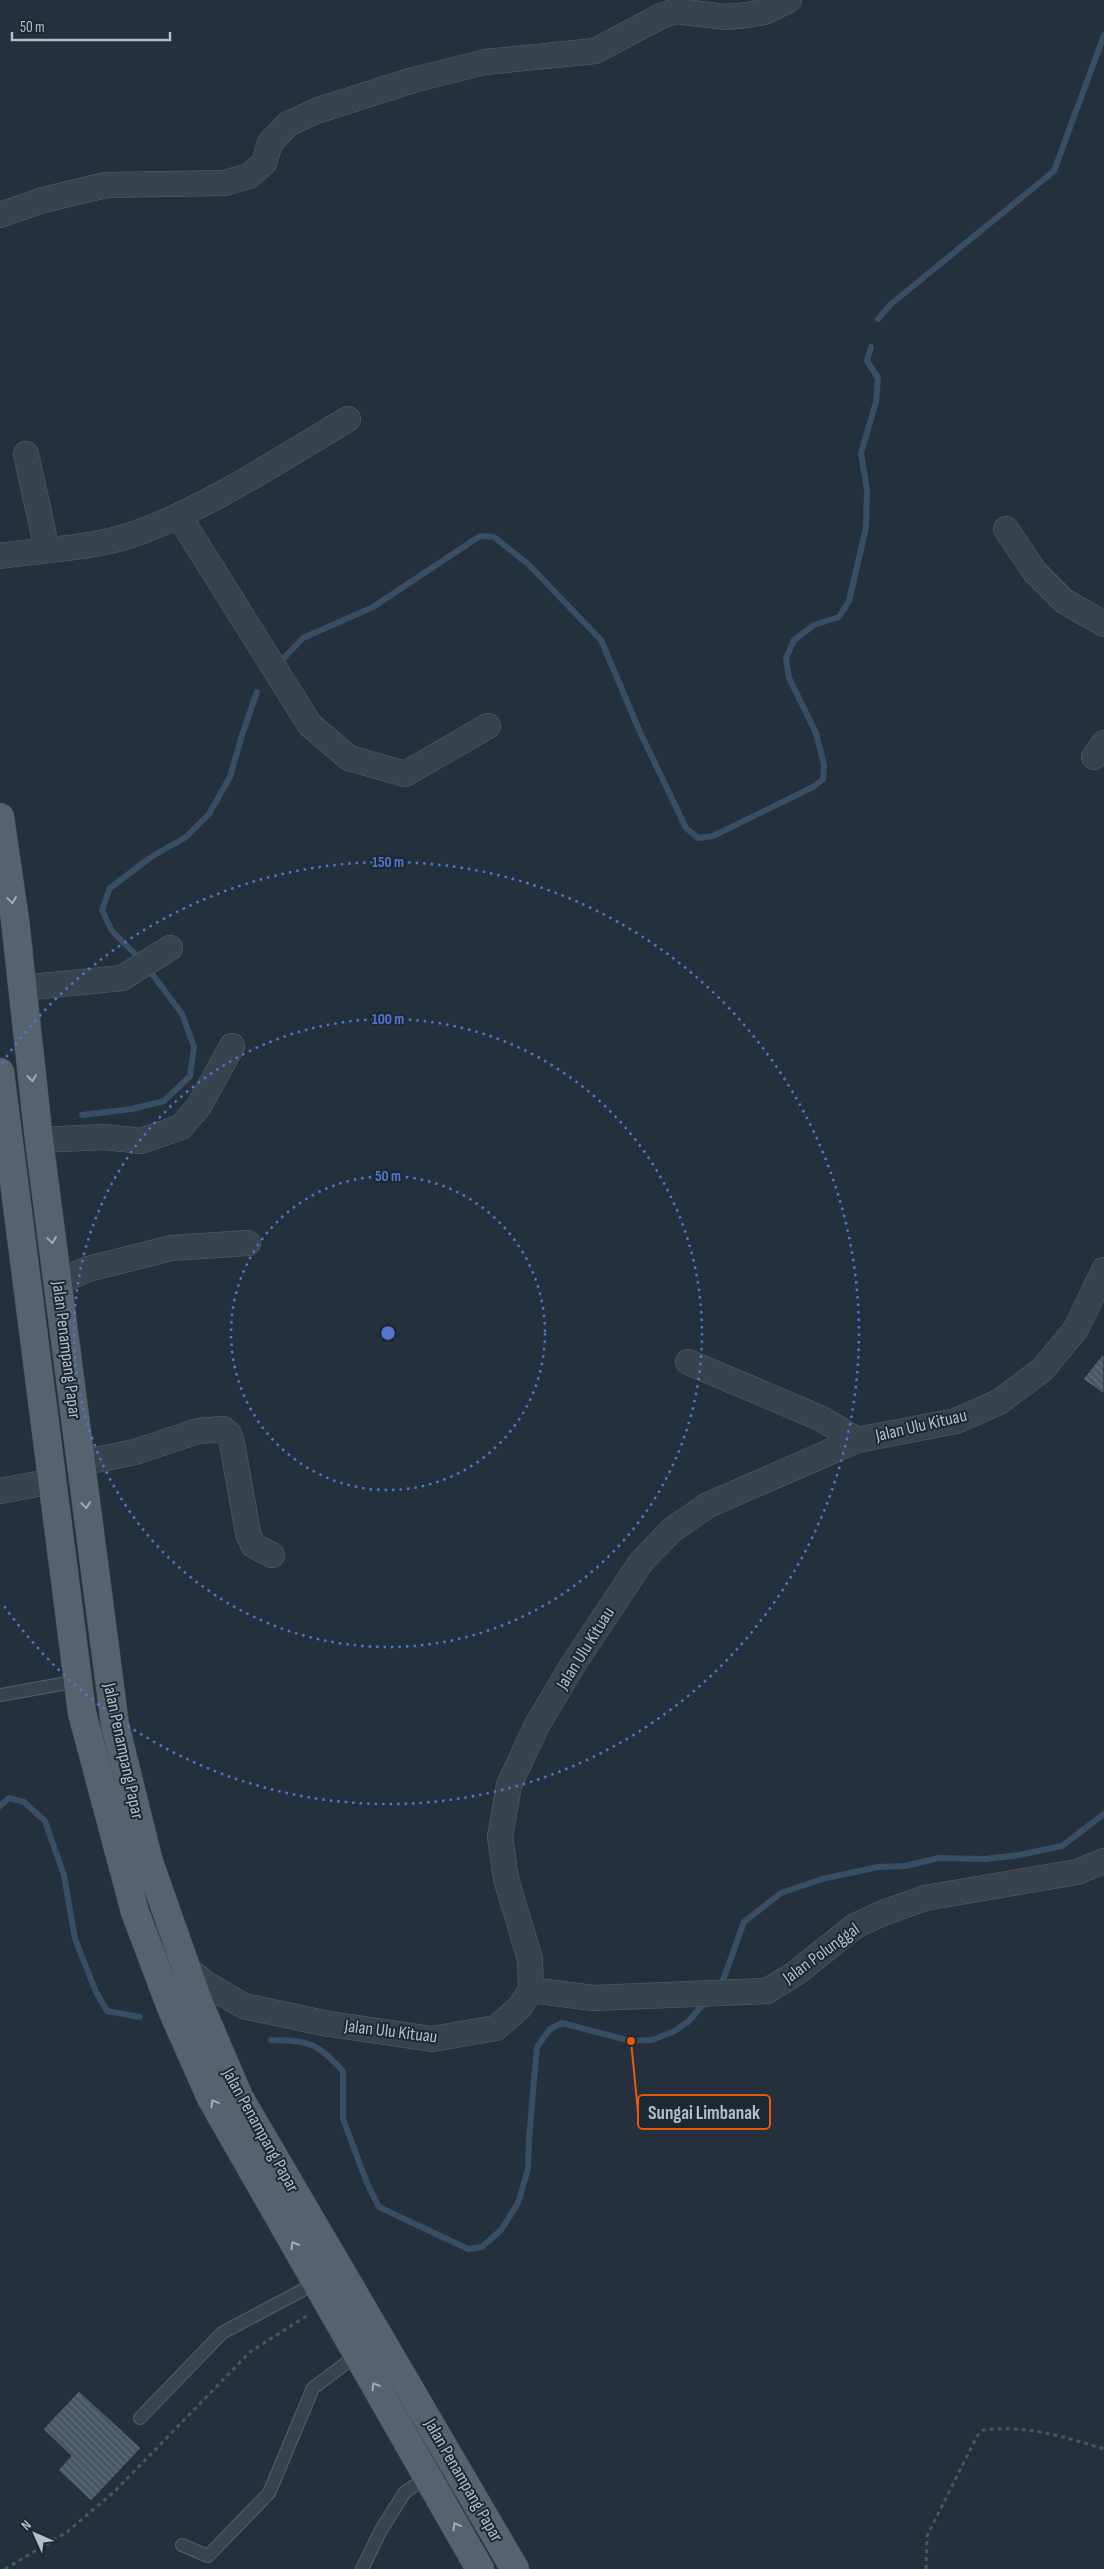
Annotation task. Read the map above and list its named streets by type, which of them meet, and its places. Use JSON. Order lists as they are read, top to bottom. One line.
{"streets":{"main road":["Jalan Penampang Papar"],"street":["Jalan Ulu Kituau","Jalan Polunggal"]},"crossings":[["Jalan Penampang Papar","Jalan Ulu Kituau"],["Jalan Ulu Kituau","Jalan Polunggal"]],"places":["Sungai Limbanak"],"scale_bar":"50 m","north":"top left","rings":["150 m","100 m","50 m"]}
